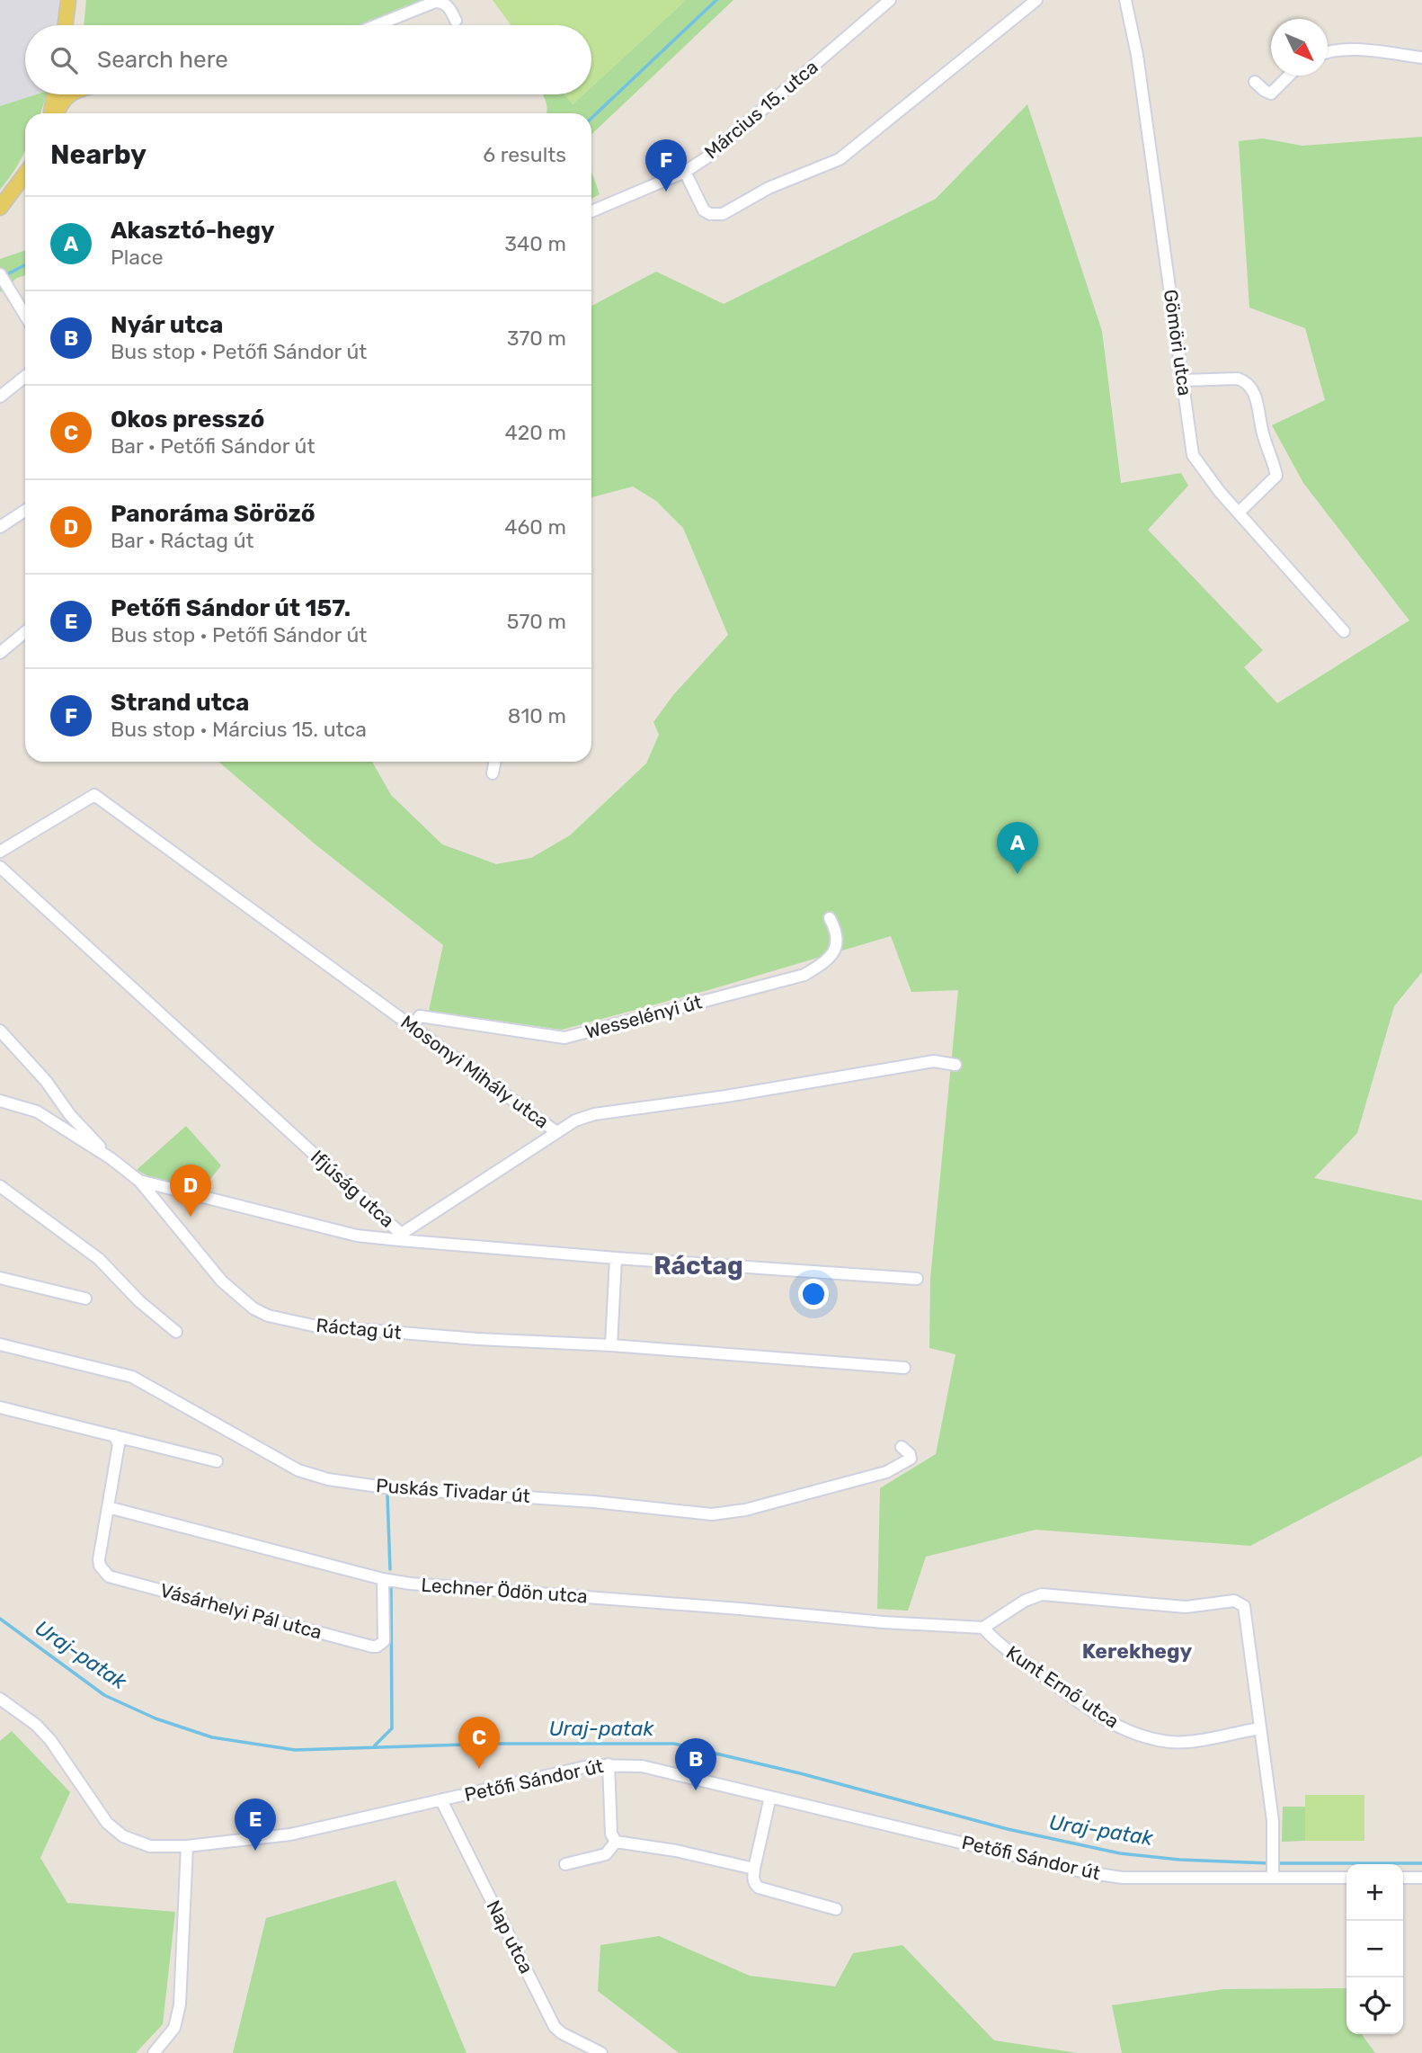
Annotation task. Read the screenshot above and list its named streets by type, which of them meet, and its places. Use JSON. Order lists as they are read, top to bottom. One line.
{"streets":{"street":["Március 15. utca","Gömöri utca","Wesselényi út","Mosonyi Mihály utca","Ifjúság utca","Ráctag út","Puskás Tivadar út","Lechner Ödön utca","Vásárhelyi Pál utca","Kunt Ernő utca","Petőfi Sándor út","Nap utca"]},"crossings":[["Wesselényi út","Mosonyi Mihály utca"],["Lechner Ödön utca","Vásárhelyi Pál utca"],["Lechner Ödön utca","Kunt Ernő utca"],["Petőfi Sándor út","Nap utca"]],"districts":["Ráctag","Kerekhegy"],"water":["Uraj-patak"],"north":"bottom right","page":{"search":"Search here","heading":["Nearby","6 results"],"pins":["F","A","D","C","B","E"],"list":[{"mark":"A","name":"Akasztó-hegy","note":"Place","value":"340 m"},{"mark":"B","name":"Nyár utca","note":"Bus stop · Petőfi Sándor út","value":"370 m"},{"mark":"C","name":"Okos presszó","note":"Bar · Petőfi Sándor út","value":"420 m"},{"mark":"D","name":"Panoráma Söröző","note":"Bar · Ráctag út","value":"460 m"},{"mark":"E","name":"Petőfi Sándor út 157.","note":"Bus stop · Petőfi Sándor út","value":"570 m"},{"mark":"F","name":"Strand utca","note":"Bus stop · Március 15. utca","value":"810 m"}],"map_buttons":["+","−"]}}
